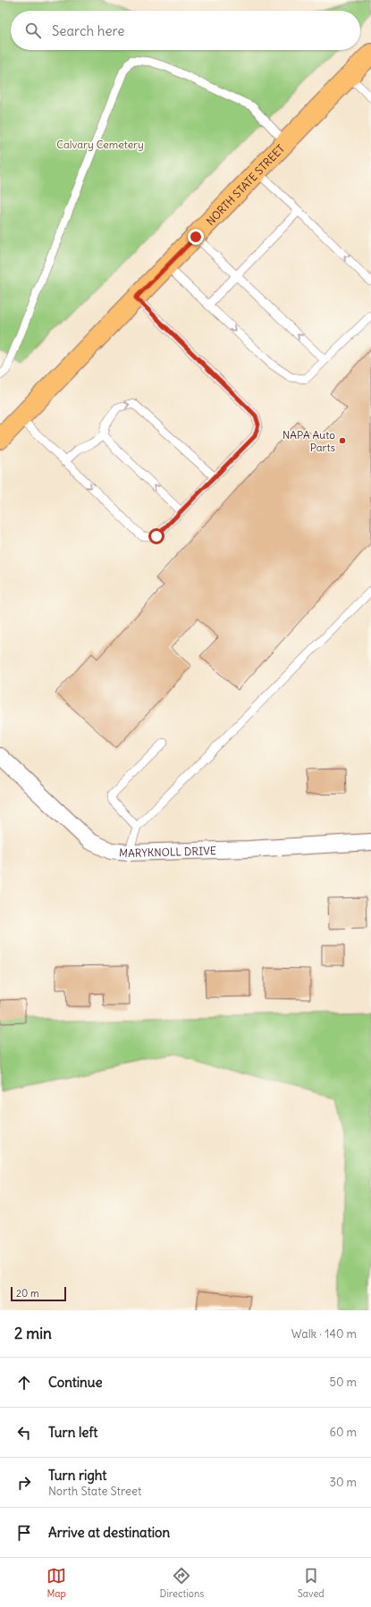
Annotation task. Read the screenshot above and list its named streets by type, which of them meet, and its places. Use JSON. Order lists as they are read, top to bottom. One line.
{"streets":{"main road":["NORTH STATE STREET"],"street":["MARYKNOLL DRIVE"]},"parks":["Calvary Cemetery"],"places":["NAPA Auto Parts"],"scale_bar":"20 m","page":{"search":"Search here","scale":"20 m","heading":["2 min","Walk · 140 m"],"list":[["Continue","50 m"],["Turn left","60 m"],["Turn right","North State Street","30 m"],"Arrive at destination"],"nav":["Map","Directions","Saved"]}}
